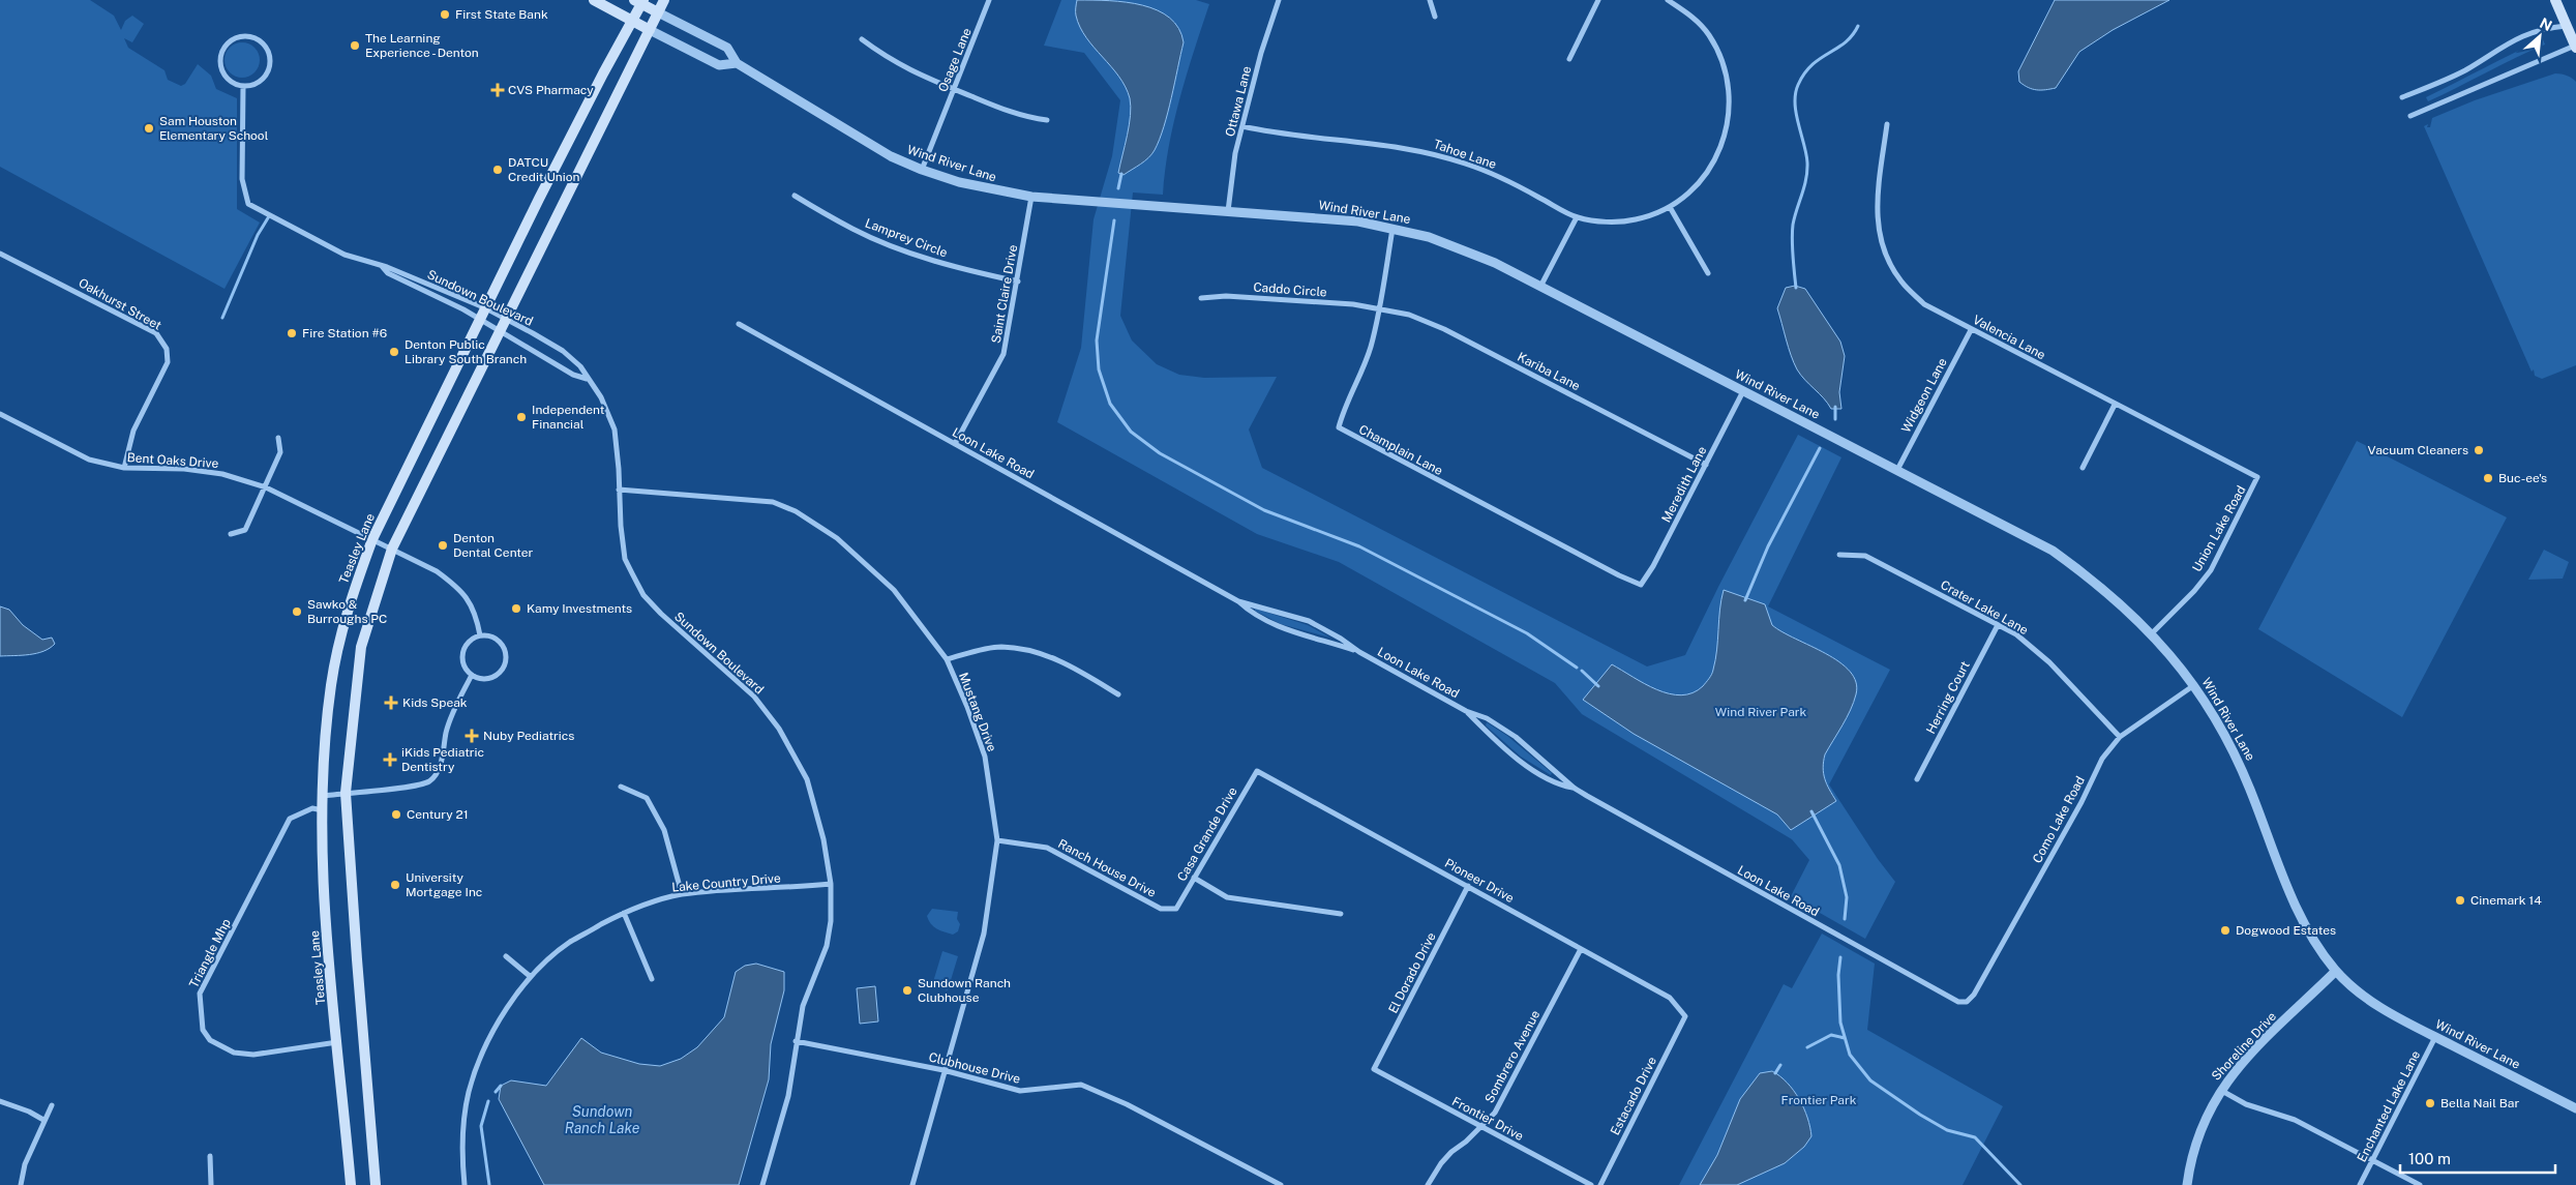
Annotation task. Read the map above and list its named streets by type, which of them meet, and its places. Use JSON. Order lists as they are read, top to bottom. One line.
{"streets":{"main road":["Teasley Lane"],"street":["Osage Lane","Ottawa Lane","Tahoe Lane","Wind River Lane","Lamprey Circle","Caddo Circle","Saint Claire Drive","Sundown Boulevard","Oakhurst Street","Valencia Lane","Kariba Lane","Widgeon Lane","Champlain Lane","Loon Lake Road","Bent Oaks Drive","Meredith Lane","Union Lake Road","Crater Lake Lane","Herring Court","Mustang Drive","Como Lake Road","Casa Grande Drive","Ranch House Drive","Pioneer Drive","Lake Country Drive","Triangle Mhp","El Dorado Drive","Shoreline Drive","Sombrero Avenue","Clubhouse Drive","Estacado Drive","Enchanted Lake Lane","Frontier Drive"]},"crossings":[["Osage Lane","Wind River Lane"],["Ottawa Lane","Tahoe Lane"],["Ottawa Lane","Wind River Lane"],["Wind River Lane","Saint Claire Drive"],["Wind River Lane","Widgeon Lane"],["Wind River Lane","Champlain Lane"],["Wind River Lane","Meredith Lane"],["Wind River Lane","Union Lake Road"],["Wind River Lane","Como Lake Road"],["Wind River Lane","Shoreline Drive"],["Wind River Lane","Enchanted Lake Lane"],["Lamprey Circle","Saint Claire Drive"],["Caddo Circle","Kariba Lane"],["Caddo Circle","Champlain Lane"],["Saint Claire Drive","Loon Lake Road"],["Sundown Boulevard","Teasley Lane"],["Sundown Boulevard","Mustang Drive"],["Sundown Boulevard","Lake Country Drive"],["Sundown Boulevard","Clubhouse Drive"],["Oakhurst Street","Bent Oaks Drive"],["Valencia Lane","Widgeon Lane"],["Valencia Lane","Union Lake Road"],["Kariba Lane","Champlain Lane"],["Kariba Lane","Meredith Lane"],["Champlain Lane","Meredith Lane"],["Loon Lake Road","Como Lake Road"],["Bent Oaks Drive","Teasley Lane"],["Teasley Lane","Triangle Mhp"],["Crater Lake Lane","Herring Court"],["Crater Lake Lane","Como Lake Road"],["Mustang Drive","Ranch House Drive"],["Mustang Drive","Clubhouse Drive"],["Casa Grande Drive","Ranch House Drive"],["Casa Grande Drive","Pioneer Drive"],["Pioneer Drive","El Dorado Drive"],["Pioneer Drive","Sombrero Avenue"],["Pioneer Drive","Estacado Drive"],["El Dorado Drive","Frontier Drive"],["Sombrero Avenue","Frontier Drive"]],"water":["Sundown Ranch Lake"],"parks":["Wind River Park","Frontier Park"],"places":{"other":["First State Bank","The Learning Experience - Denton","Sam Houston Elementary School","DATCU Credit Union","Fire Station #6","Denton Public Library South Branch","Independent Financial","Vacuum Cleaners","Buc-ee's","Denton Dental Center","Kamy Investments","Sawko & Burroughs PC","Century 21","University Mortgage Inc","Cinemark 14","Dogwood Estates","Sundown Ranch Clubhouse","Bella Nail Bar"],"health":["CVS Pharmacy","Kids Speak","Nuby Pediatrics","iKids Pediatric Dentistry"]},"scale_bar":"100 m","north":"top right"}
